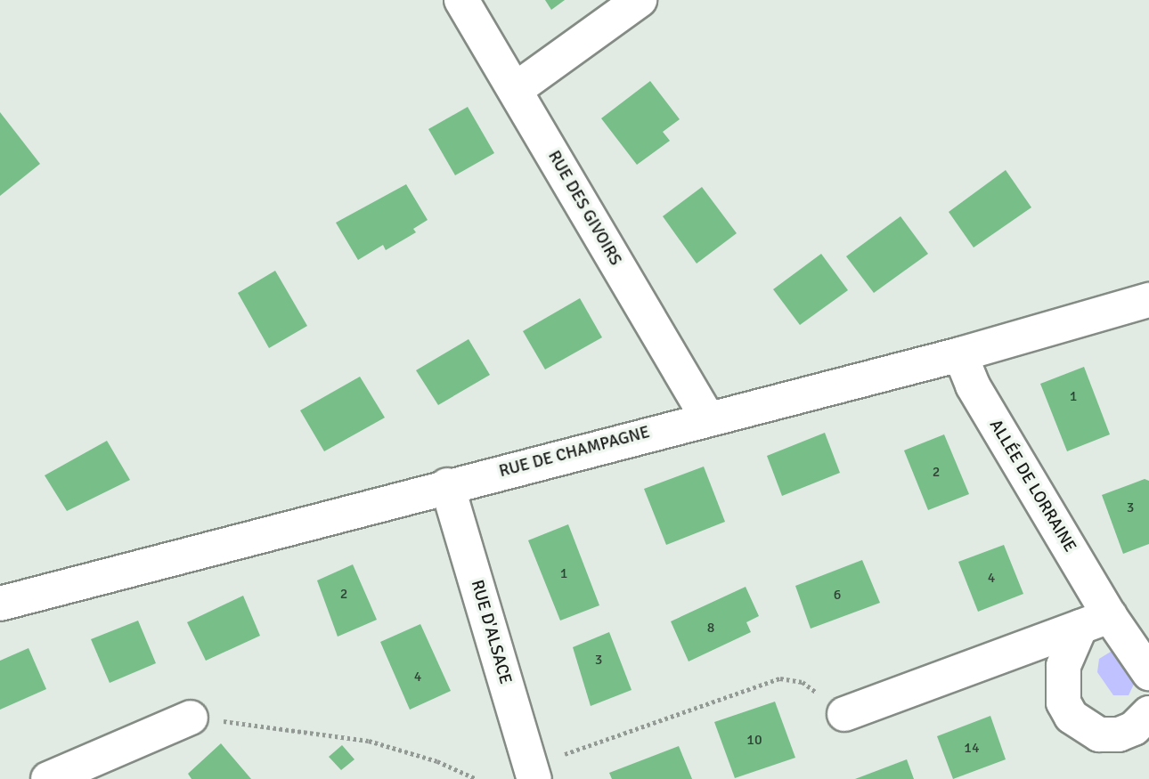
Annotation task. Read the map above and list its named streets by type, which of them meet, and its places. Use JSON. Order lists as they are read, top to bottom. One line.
{"streets":{"street":["RUE DES GIVOIRS","RUE DE CHAMPAGNE","ALLÉE DE LORRAINE","RUE D'ALSACE"]},"crossings":[["RUE DES GIVOIRS","RUE DE CHAMPAGNE"],["RUE DE CHAMPAGNE","ALLÉE DE LORRAINE"],["RUE DE CHAMPAGNE","RUE D'ALSACE"]],"house_numbers":["1","2","3","1","4","2","6","8","3","4","10","14"]}
